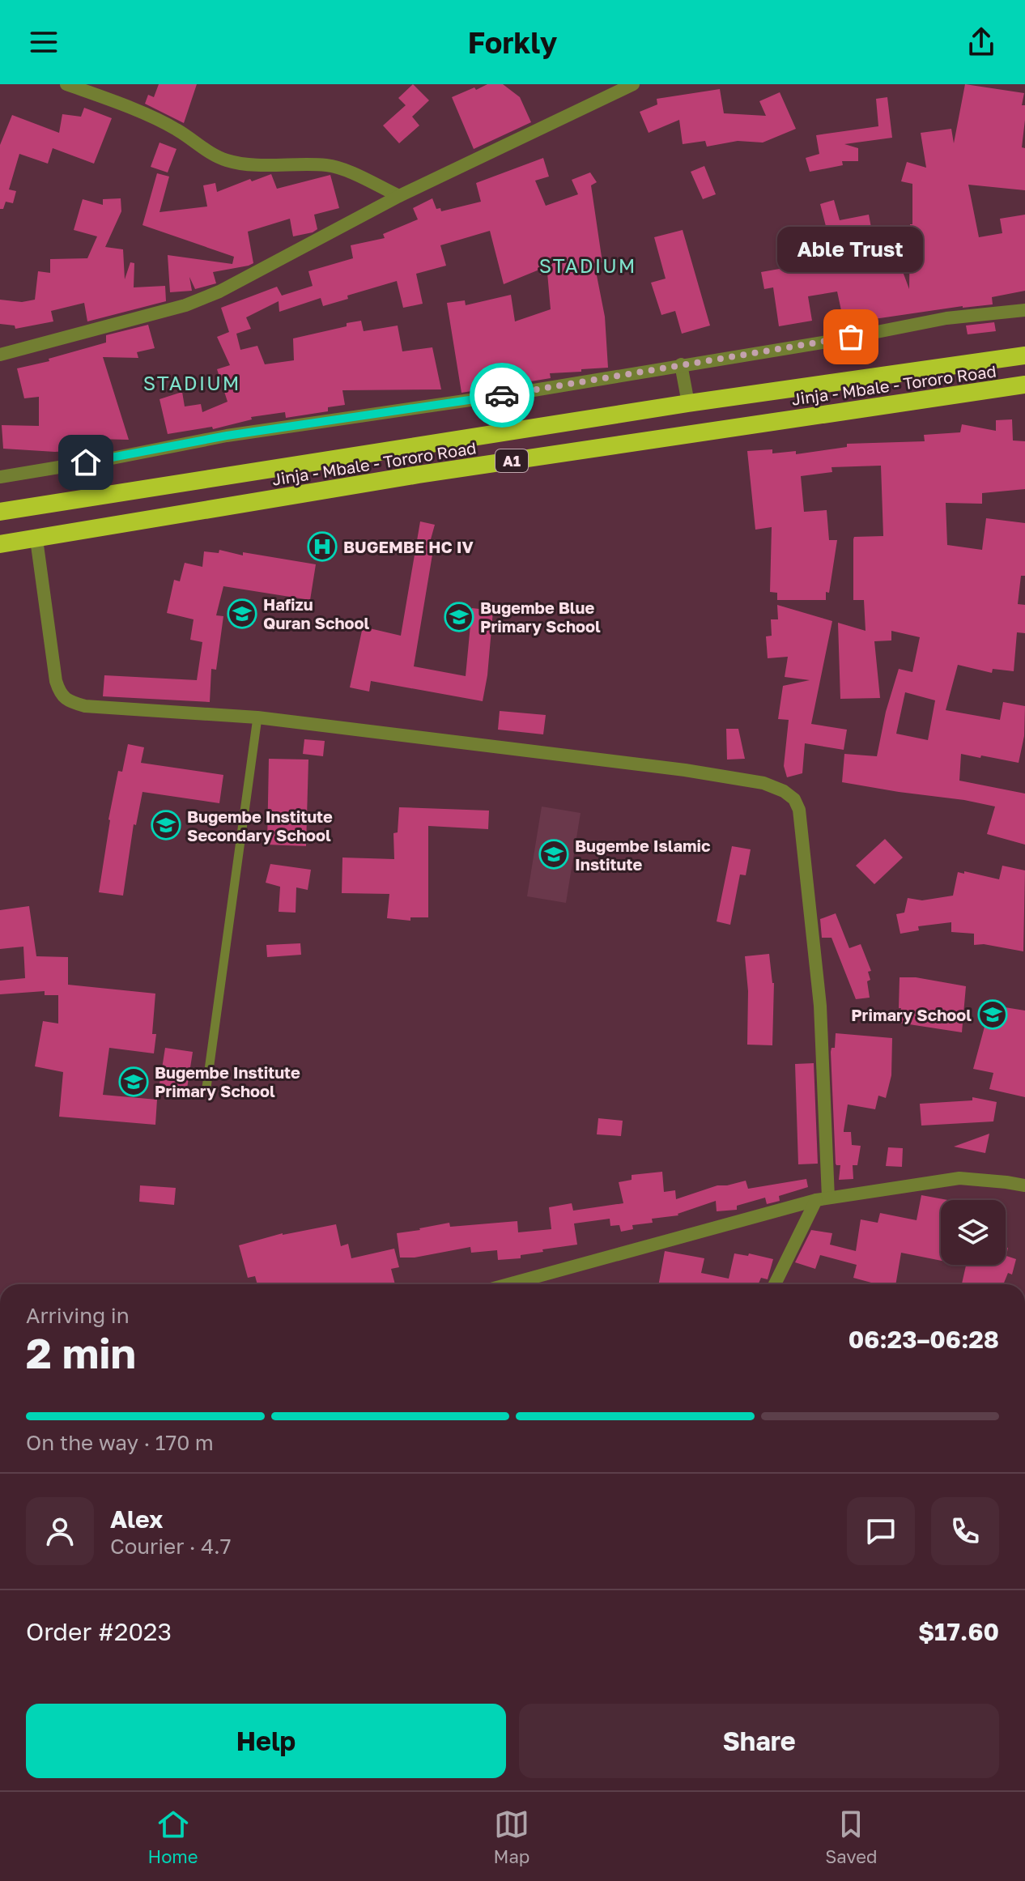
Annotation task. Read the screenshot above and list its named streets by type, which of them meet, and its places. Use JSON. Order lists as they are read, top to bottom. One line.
{"streets":{"highway":["Jinja - Mbale - Tororo Road","A1"]},"districts":["STADIUM","STADIUM"],"places":{"other":["Able Trust"],"hospital":["BUGEMBE HC IV"],"school or university":["Hafizu Quran School","Bugembe Blue Primary School","Bugembe Institute Secondary School","Bugembe Islamic Institute","Primary School","Bugembe Institute Primary School"]},"page":{"header":"Forkly","bubble":"Able Trust","heading":["2 min","Arriving in","06:23–06:28"],"panel":["Alex","Courier · 4.7","Order #2023","$17.60"],"bar":"On the way · 170 m","buttons":["Help","Share"],"tabs":["Home","Map","Saved"]}}
